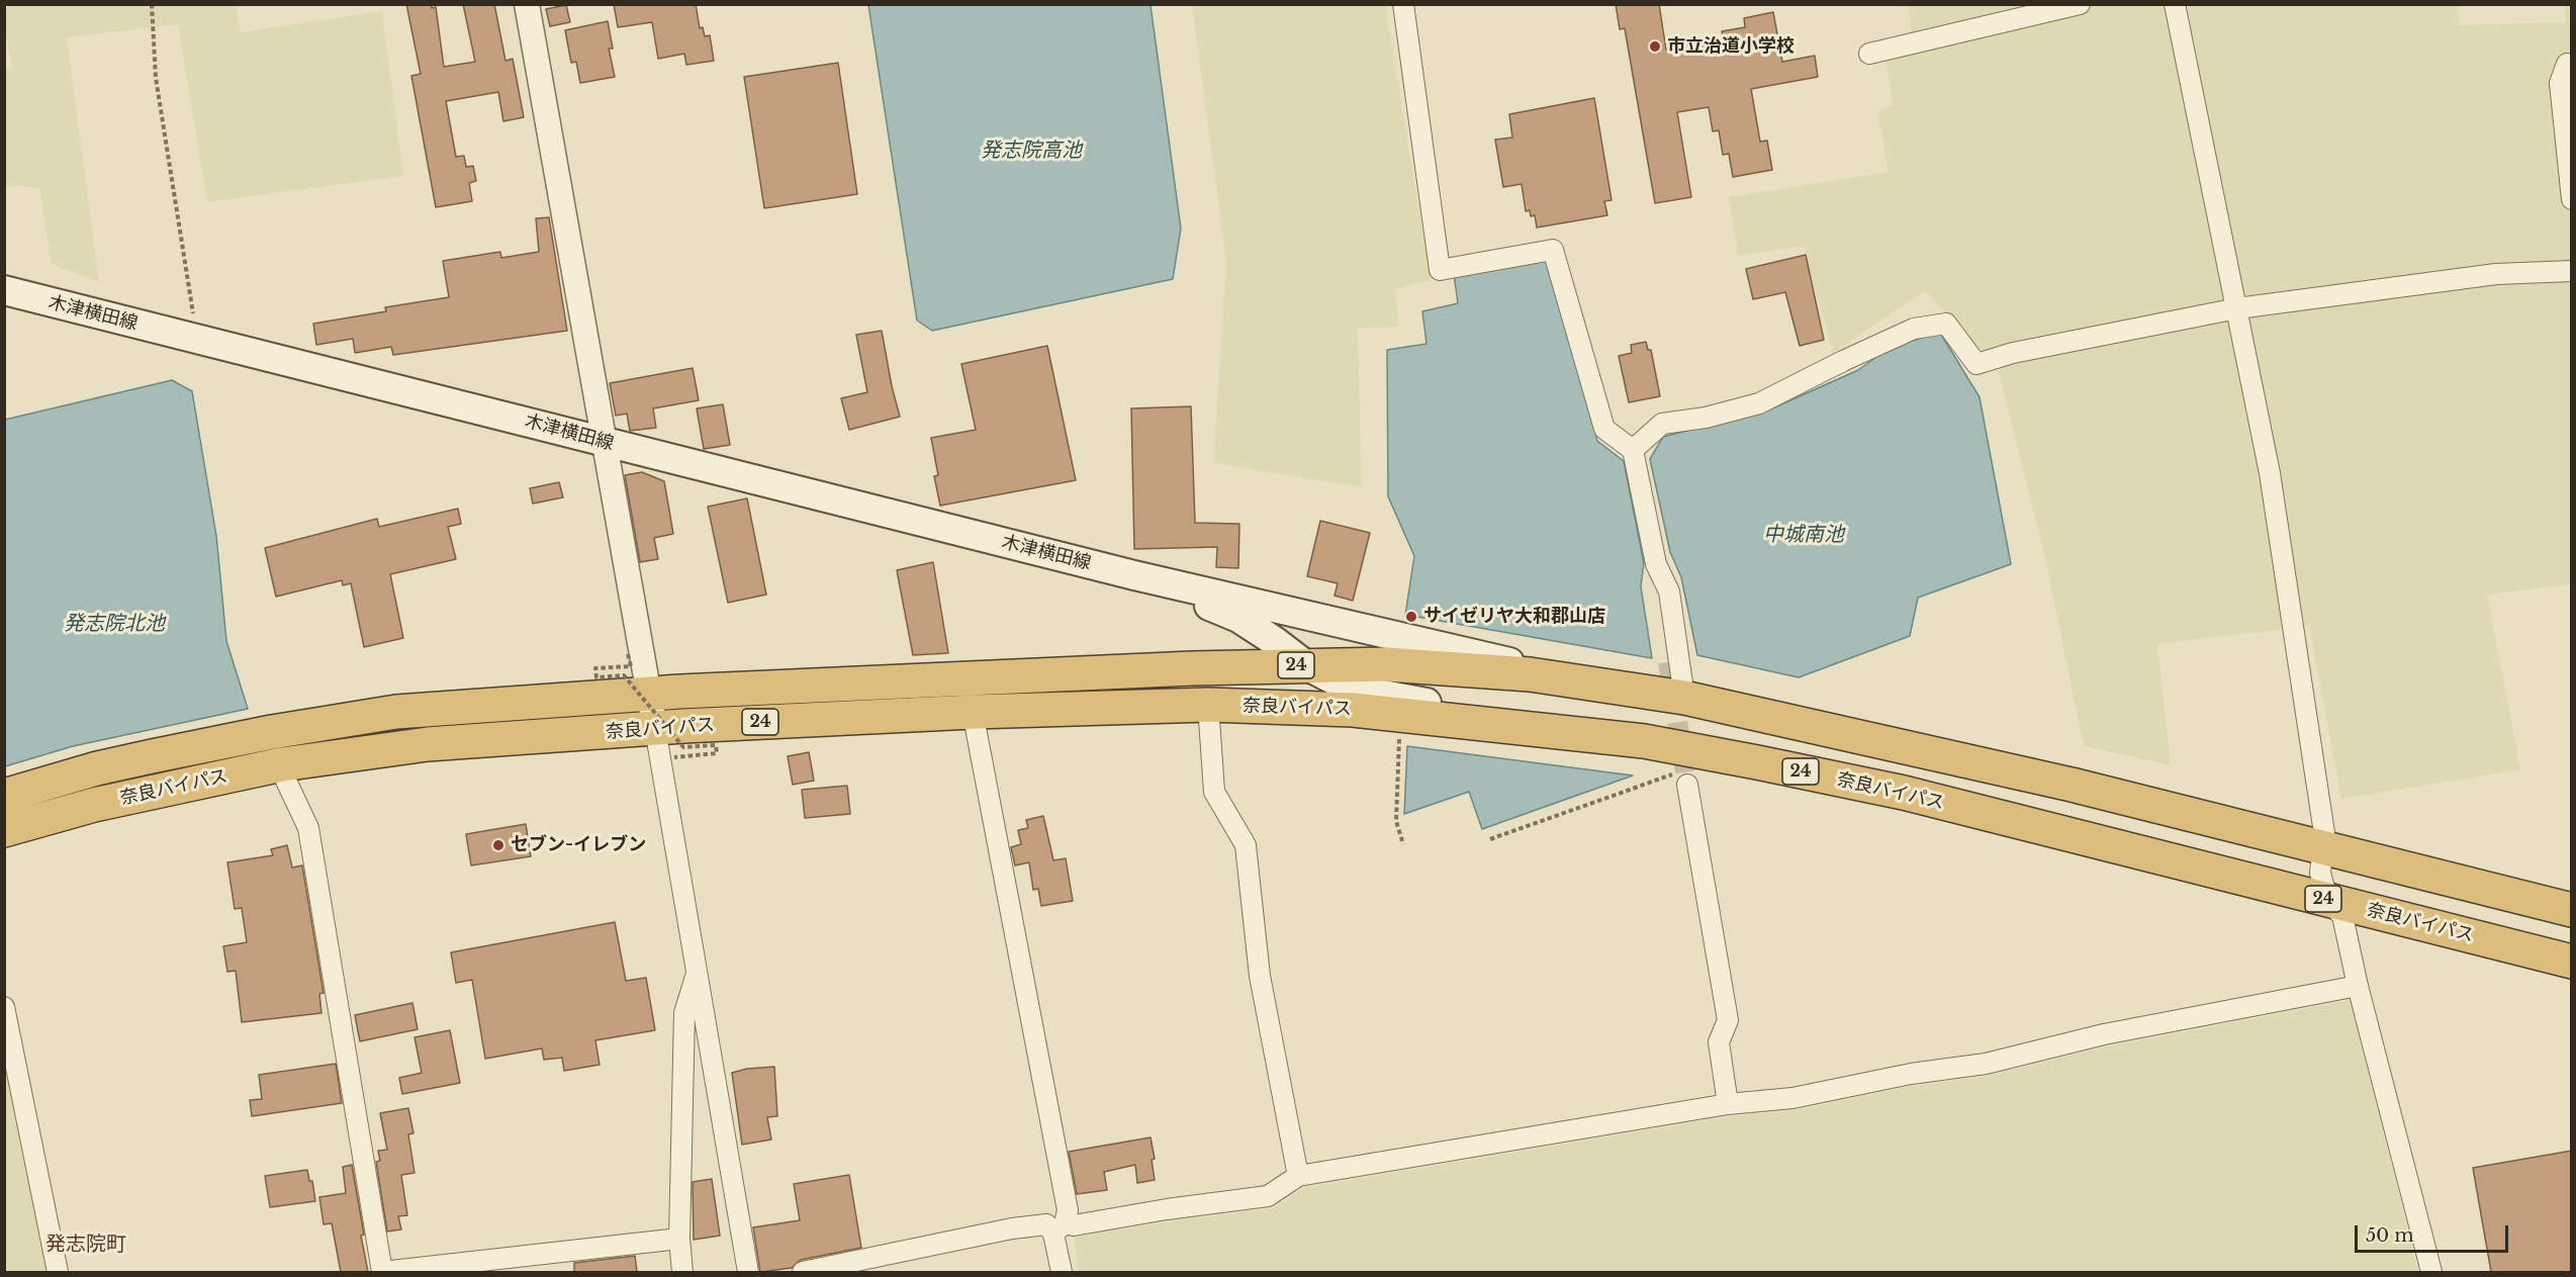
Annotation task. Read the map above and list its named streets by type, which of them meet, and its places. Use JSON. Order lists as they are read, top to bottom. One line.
{"streets":{"highway":["24","奈良バイパス"],"main road":["木津横田線"]},"crossings":[["木津横田線","奈良バイパス"]],"districts":["発志院町"],"water":["発志院高池","中城南池","発志院北池"],"places":["市立治道小学校","サイゼリヤ大和郡山店","セブン-イレブン"],"scale_bar":"50 m"}
